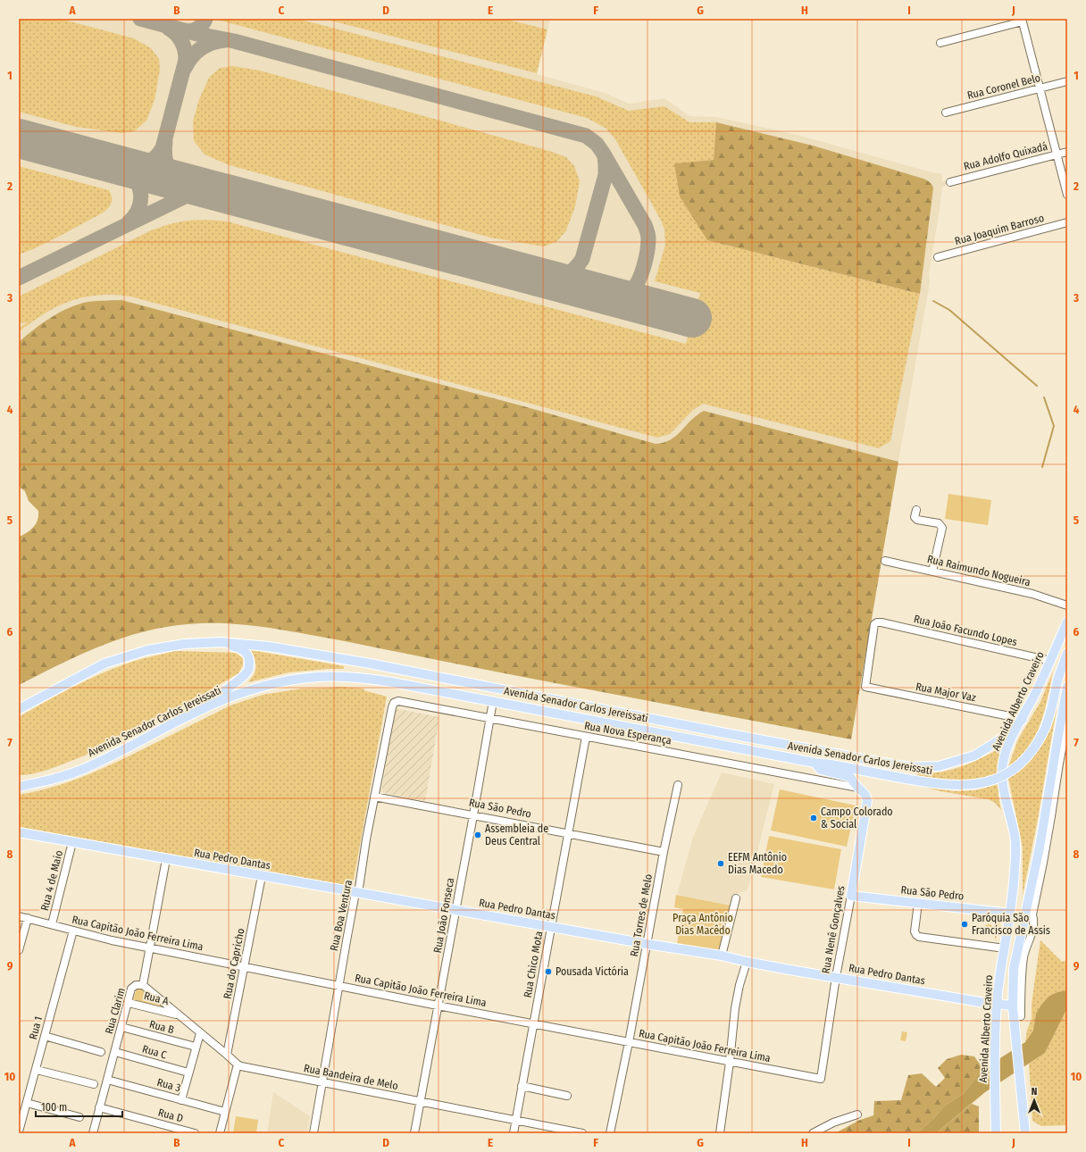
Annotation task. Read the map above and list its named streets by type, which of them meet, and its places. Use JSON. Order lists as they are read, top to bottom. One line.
{"streets":{"main road":["Avenida Alberto Craveiro","Avenida Senador Carlos Jereissati","Rua São Pedro","Rua Pedro Dantas","Rua Nenê Gonçalves"],"street":["Rua Coronel Belo","Rua Adolfo Quixadá","Rua Joaquim Barroso","Rua Raimundo Nogueira","Rua João Facundo Lopes","Rua Major Vaz","Rua Nova Esperança","Rua 4 de Maio","Rua Boa Ventura","Rua João Fonseca","Rua Torres de Melo","Rua Capitão João Ferreira Lima","Rua do Capricho","Rua Chico Mota","Rua A","Rua Clarim","Rua B","Rua 1","Rua C","Rua Bandeira de Melo","Rua 3","Rua D"]},"crossings":[["Rua João Facundo Lopes","Rua Major Vaz"],["Rua João Facundo Lopes","Avenida Alberto Craveiro"],["Rua Major Vaz","Avenida Alberto Craveiro"],["Rua Major Vaz","Avenida Senador Carlos Jereissati"],["Avenida Alberto Craveiro","Avenida Senador Carlos Jereissati"],["Avenida Alberto Craveiro","Rua São Pedro"],["Avenida Alberto Craveiro","Rua Pedro Dantas"],["Avenida Senador Carlos Jereissati","Rua João Fonseca"],["Avenida Senador Carlos Jereissati","Rua Nenê Gonçalves"],["Rua Nova Esperança","Rua Boa Ventura"],["Rua Nova Esperança","Rua João Fonseca"],["Rua Nova Esperança","Rua Nenê Gonçalves"],["Rua Nova Esperança","Rua Chico Mota"],["Rua São Pedro","Rua Boa Ventura"],["Rua São Pedro","Rua João Fonseca"],["Rua São Pedro","Rua Torres de Melo"],["Rua São Pedro","Rua Nenê Gonçalves"],["Rua São Pedro","Rua Chico Mota"],["Rua Pedro Dantas","Rua 4 de Maio"],["Rua Pedro Dantas","Rua Boa Ventura"],["Rua Pedro Dantas","Rua João Fonseca"],["Rua Pedro Dantas","Rua Torres de Melo"],["Rua Pedro Dantas","Rua Nenê Gonçalves"],["Rua Pedro Dantas","Rua do Capricho"],["Rua Pedro Dantas","Rua Chico Mota"],["Rua Pedro Dantas","Rua Clarim"],["Rua 4 de Maio","Rua Capitão João Ferreira Lima"],["Rua Boa Ventura","Rua Capitão João Ferreira Lima"],["Rua Boa Ventura","Rua Bandeira de Melo"],["Rua João Fonseca","Rua Capitão João Ferreira Lima"],["Rua João Fonseca","Rua Bandeira de Melo"],["Rua Torres de Melo","Rua Capitão João Ferreira Lima"],["Rua Nenê Gonçalves","Rua Capitão João Ferreira Lima"],["Rua Capitão João Ferreira Lima","Rua do Capricho"],["Rua Capitão João Ferreira Lima","Rua Chico Mota"],["Rua Capitão João Ferreira Lima","Rua Clarim"],["Rua Capitão João Ferreira Lima","Rua 1"],["Rua Chico Mota","Rua Bandeira de Melo"],["Rua A","Rua Clarim"],["Rua Clarim","Rua B"],["Rua Clarim","Rua C"],["Rua Clarim","Rua 3"],["Rua Clarim","Rua D"]],"parks":["Praça Antônio Dias Macêdo"],"places":["Campo Colorado & Social","Assembleia de Deus Central","EEFM Antônio Dias Macedo","Paróquia São Francisco de Assis","Pousada Victória"],"scale_bar":"100 m","north":"top","grid":{"columns":["A","B","C","D","E","F","G","H","I","J"],"rows":["1","2","3","4","5","6","7","8","9","10"]}}
